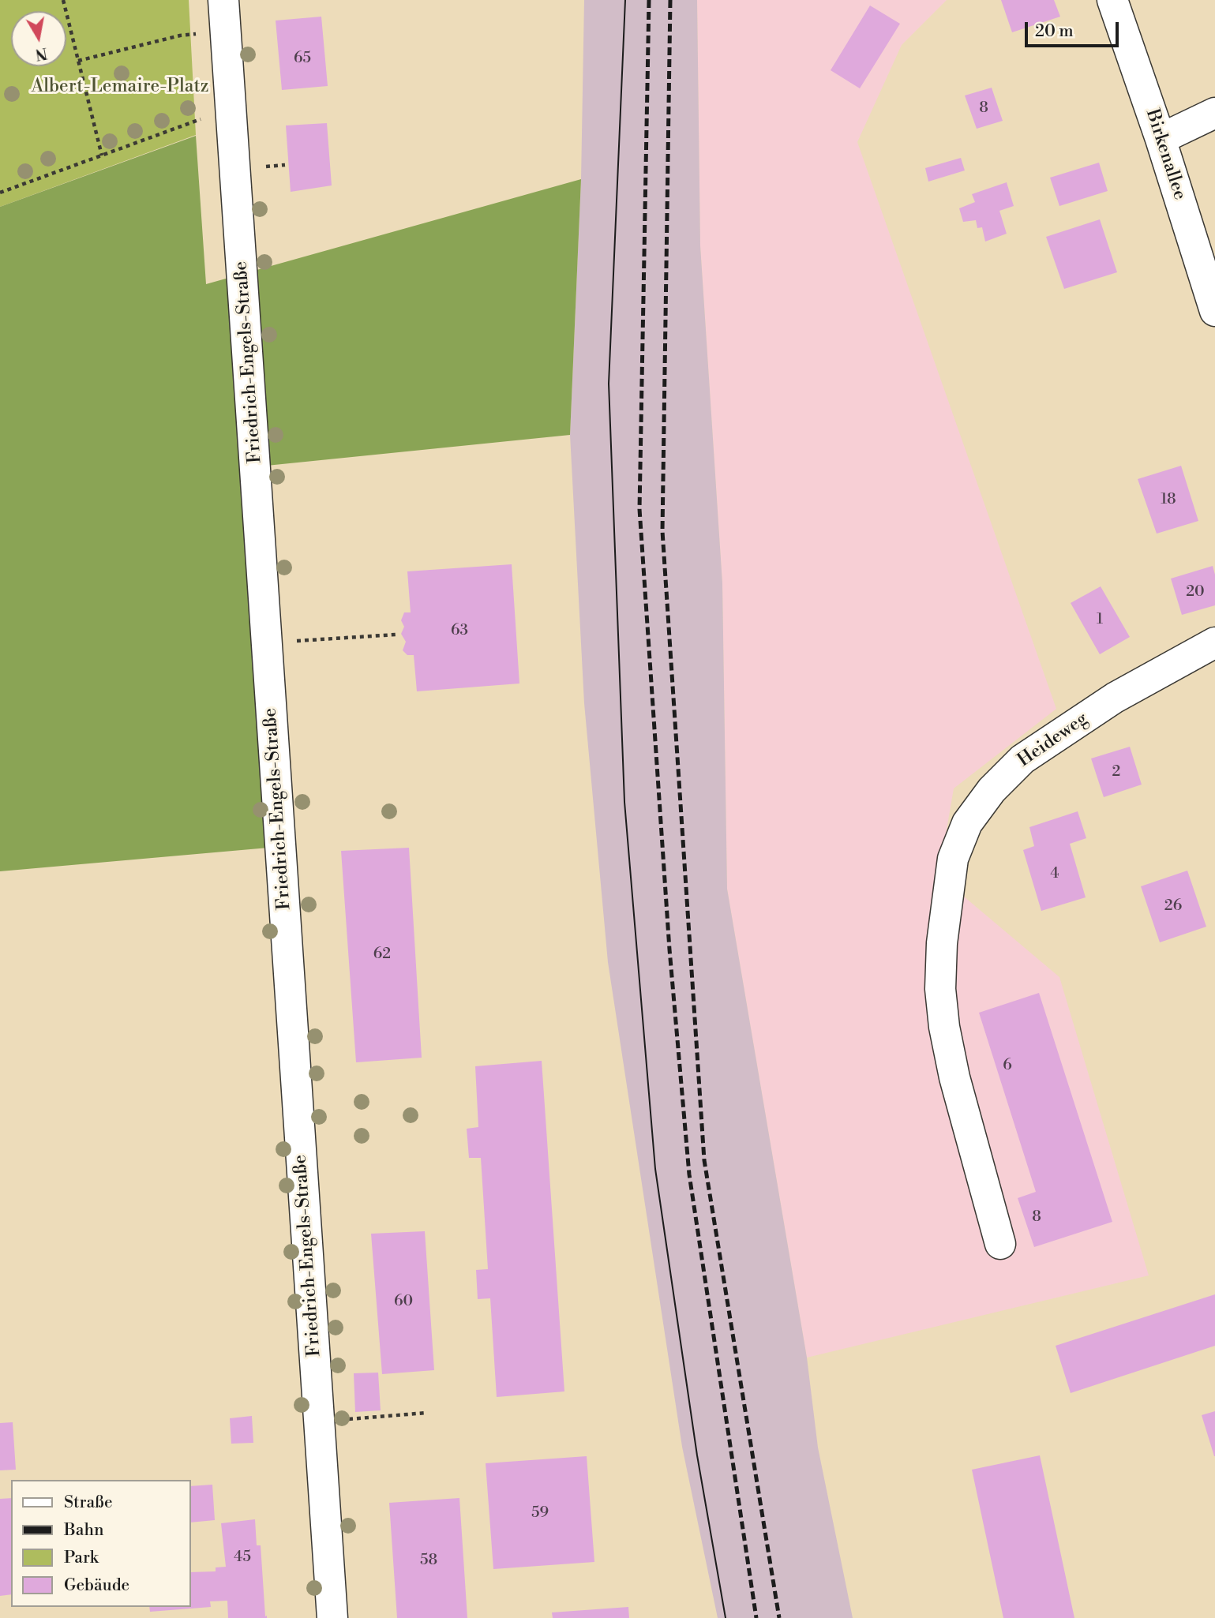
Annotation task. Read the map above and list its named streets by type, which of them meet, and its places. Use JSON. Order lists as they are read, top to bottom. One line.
{"streets":{"main road":["Birkenallee","Friedrich-Engels-Straße","Heideweg"]},"parks":["Albert-Lemaire-Platz"],"house_numbers":["65","8","18","20","1","63","2","4","26","62","6","8","60","59","45","58"],"legend":["Straße","Bahn","Park","Gebäude"],"scale_bar":"20 m","north":"bottom"}
